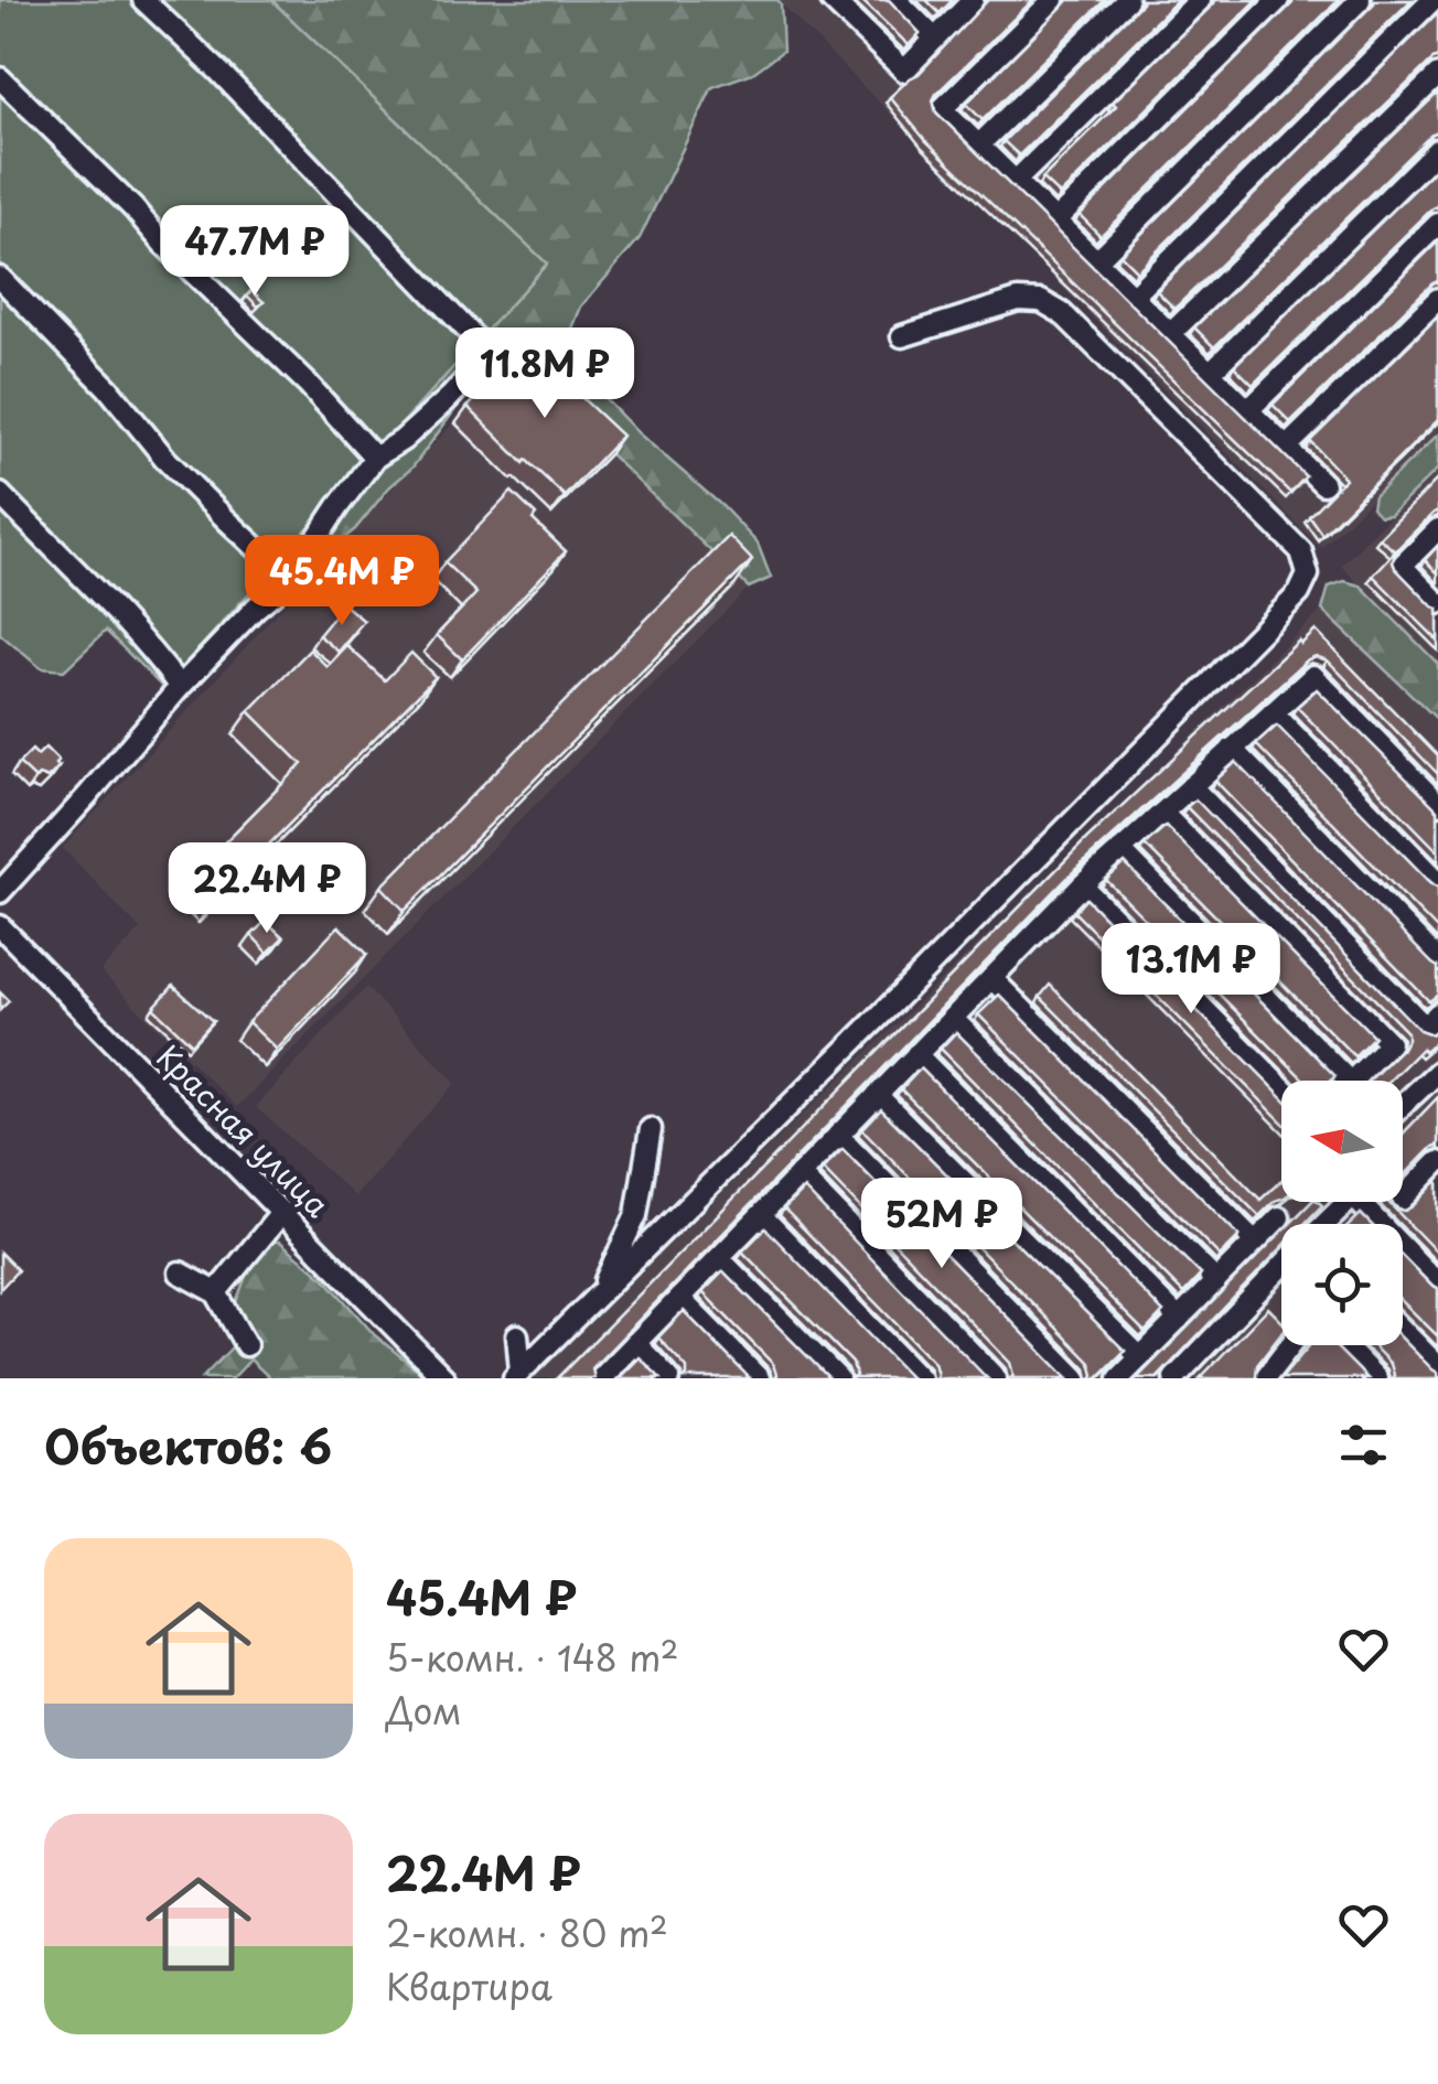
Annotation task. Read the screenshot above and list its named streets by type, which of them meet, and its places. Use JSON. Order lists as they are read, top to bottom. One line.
{"streets":{"street":["Красная улица"]},"north":"left","page":{"price":["47.7M ₽","11.8M ₽","45.4M ₽","22.4M ₽","13.1M ₽","52M ₽"],"heading":"Объектов: 6","list":[{"name":"45.4M ₽","note":"5-комн. · 148 m² · Дом"},{"name":"22.4M ₽","note":"2-комн. · 80 m² · Квартира"}]}}
